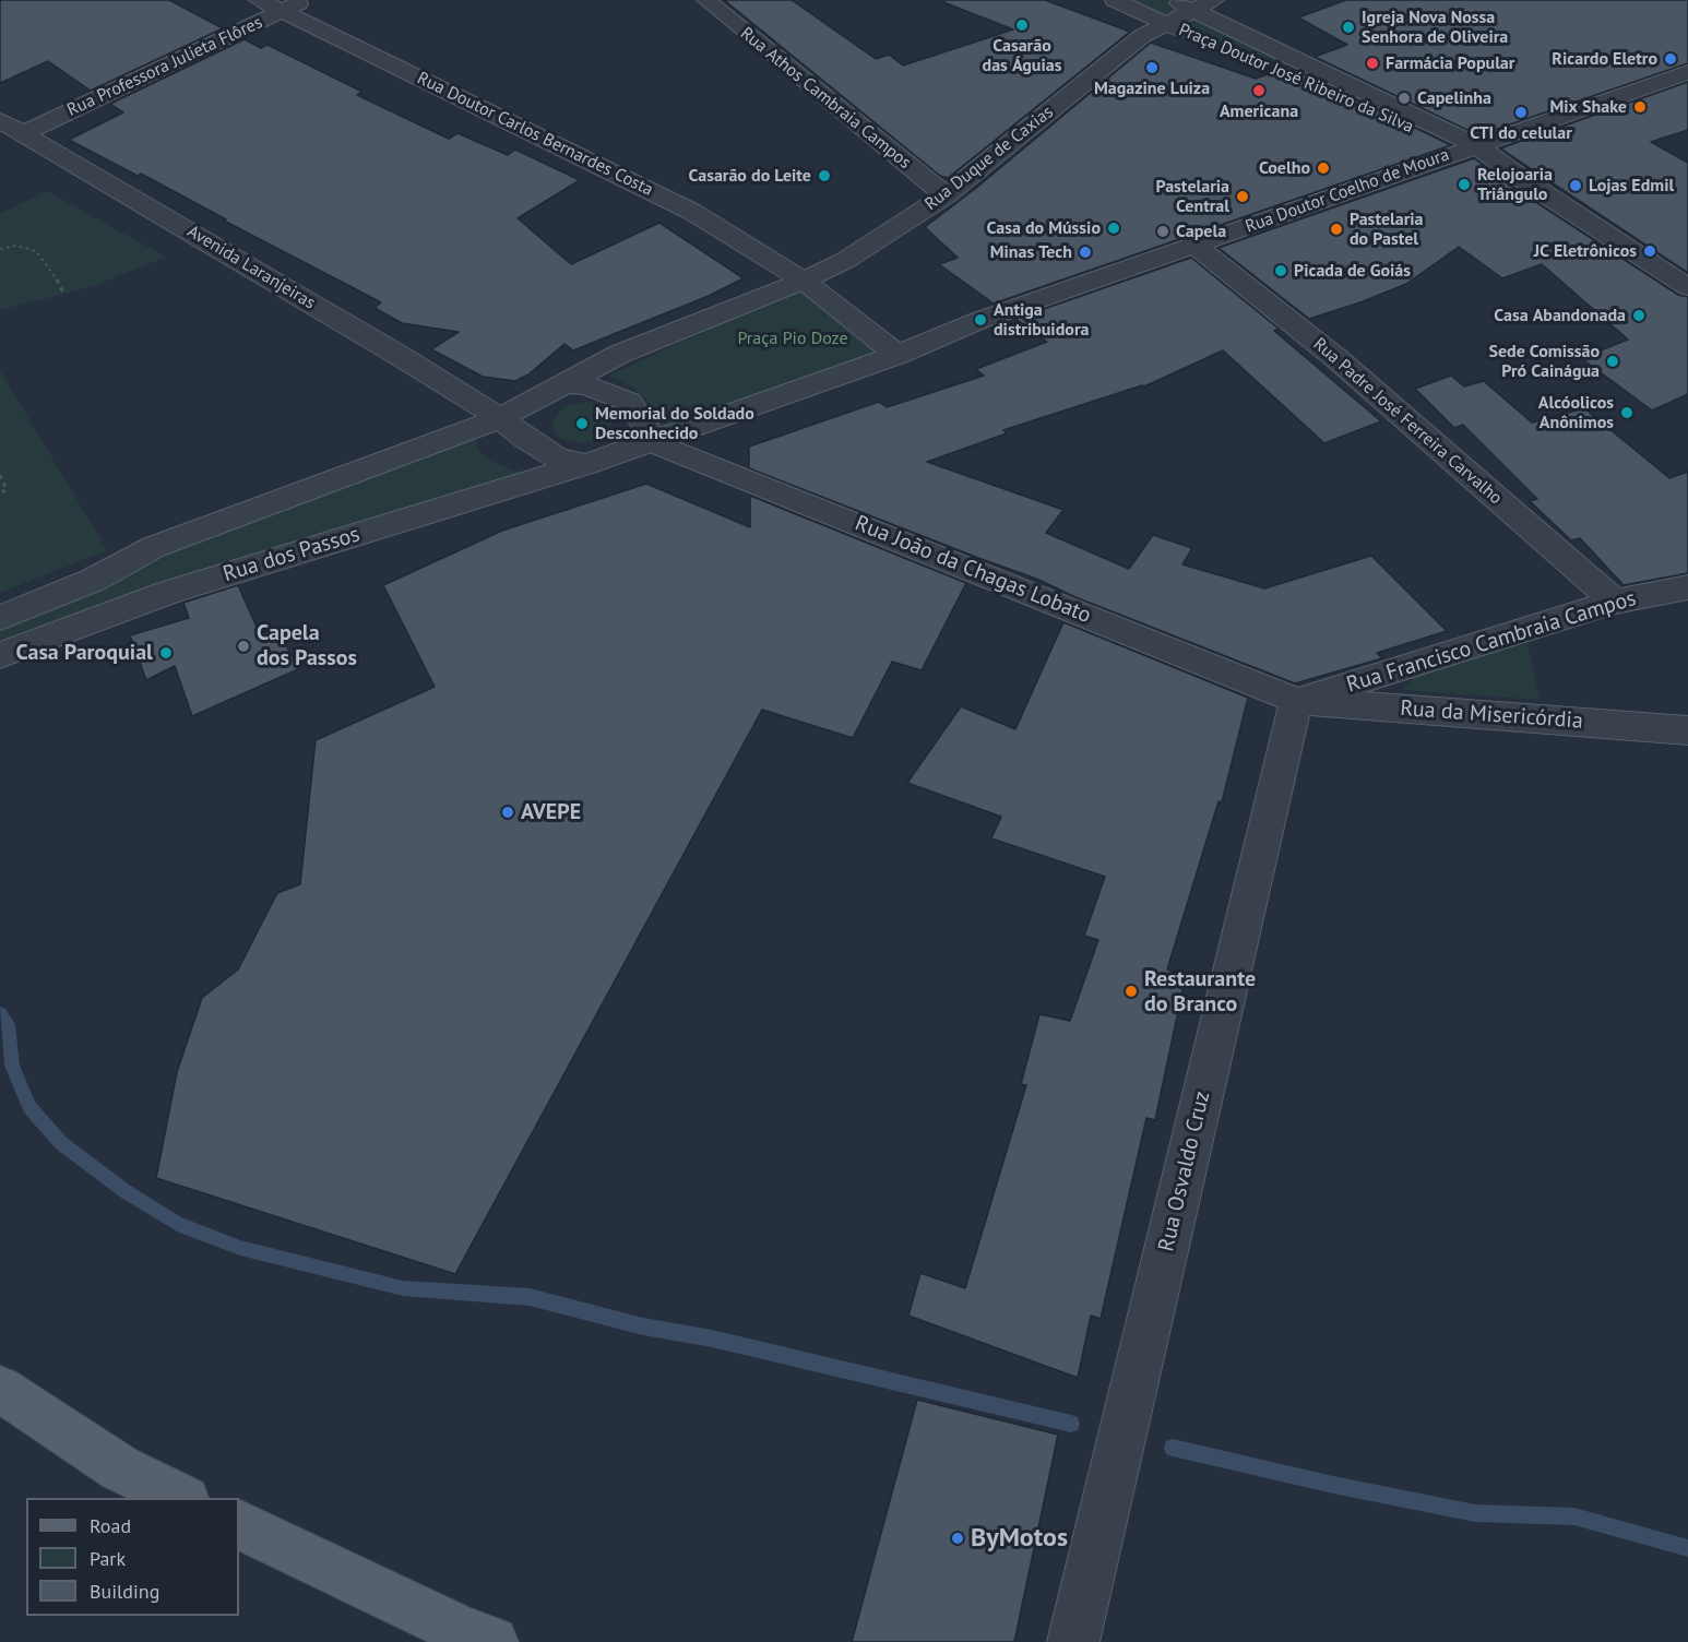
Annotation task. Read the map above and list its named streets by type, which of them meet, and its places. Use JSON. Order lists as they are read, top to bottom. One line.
{"streets":{"street":["Rua Professora Julieta Flôres","Praça Doutor José Ribeiro da Silva","Rua Athos Cambraia Campos","Rua Doutor Carlos Bernardes Costa","Rua Duque de Caxias","Rua Doutor Coelho de Moura","Avenida Laranjeiras","Rua Padre José Ferreira Carvalho","Rua dos Passos","Rua João da Chagas Lobato","Rua Francisco Cambraia Campos","Rua da Misericórdia","Rua Osvaldo Cruz"]},"crossings":[["Rua Professora Julieta Flôres","Rua Doutor Carlos Bernardes Costa"],["Rua Professora Julieta Flôres","Avenida Laranjeiras"],["Praça Doutor José Ribeiro da Silva","Rua Duque de Caxias"],["Praça Doutor José Ribeiro da Silva","Rua Doutor Coelho de Moura"],["Rua Athos Cambraia Campos","Rua Duque de Caxias"],["Rua Doutor Carlos Bernardes Costa","Rua Duque de Caxias"],["Rua Doutor Coelho de Moura","Rua Padre José Ferreira Carvalho"],["Avenida Laranjeiras","Rua dos Passos"],["Rua Padre José Ferreira Carvalho","Rua Francisco Cambraia Campos"],["Rua João da Chagas Lobato","Rua Francisco Cambraia Campos"],["Rua João da Chagas Lobato","Rua da Misericórdia"],["Rua João da Chagas Lobato","Rua Osvaldo Cruz"],["Rua Francisco Cambraia Campos","Rua da Misericórdia"],["Rua Francisco Cambraia Campos","Rua Osvaldo Cruz"],["Rua da Misericórdia","Rua Osvaldo Cruz"]],"parks":["Praça Pio Doze"],"places":["Casarão das Águias","Igreja Nova Nossa Senhora de Oliveira","Ricardo Eletro","Farmácia Popular","Magazine Luiza","Americana","Capelinha","Mix Shake","CTI do celular","Coelho","Casarão do Leite","Relojoaria Triângulo","Lojas Edmil","Pastelaria Central","Casa do Mússio","Pastelaria do Pastel","Capela","JC Eletrônicos","Minas Tech","Picada de Goiás","Casa Abandonada","Antiga distribuidora","Sede Comissão Pró Cainágua","Alcóolicos Anônimos","Memorial do Soldado Desconhecido","Capela dos Passos","Casa Paroquial","AVEPE","Restaurante do Branco","ByMotos"],"legend":["Road","Park","Building"]}
